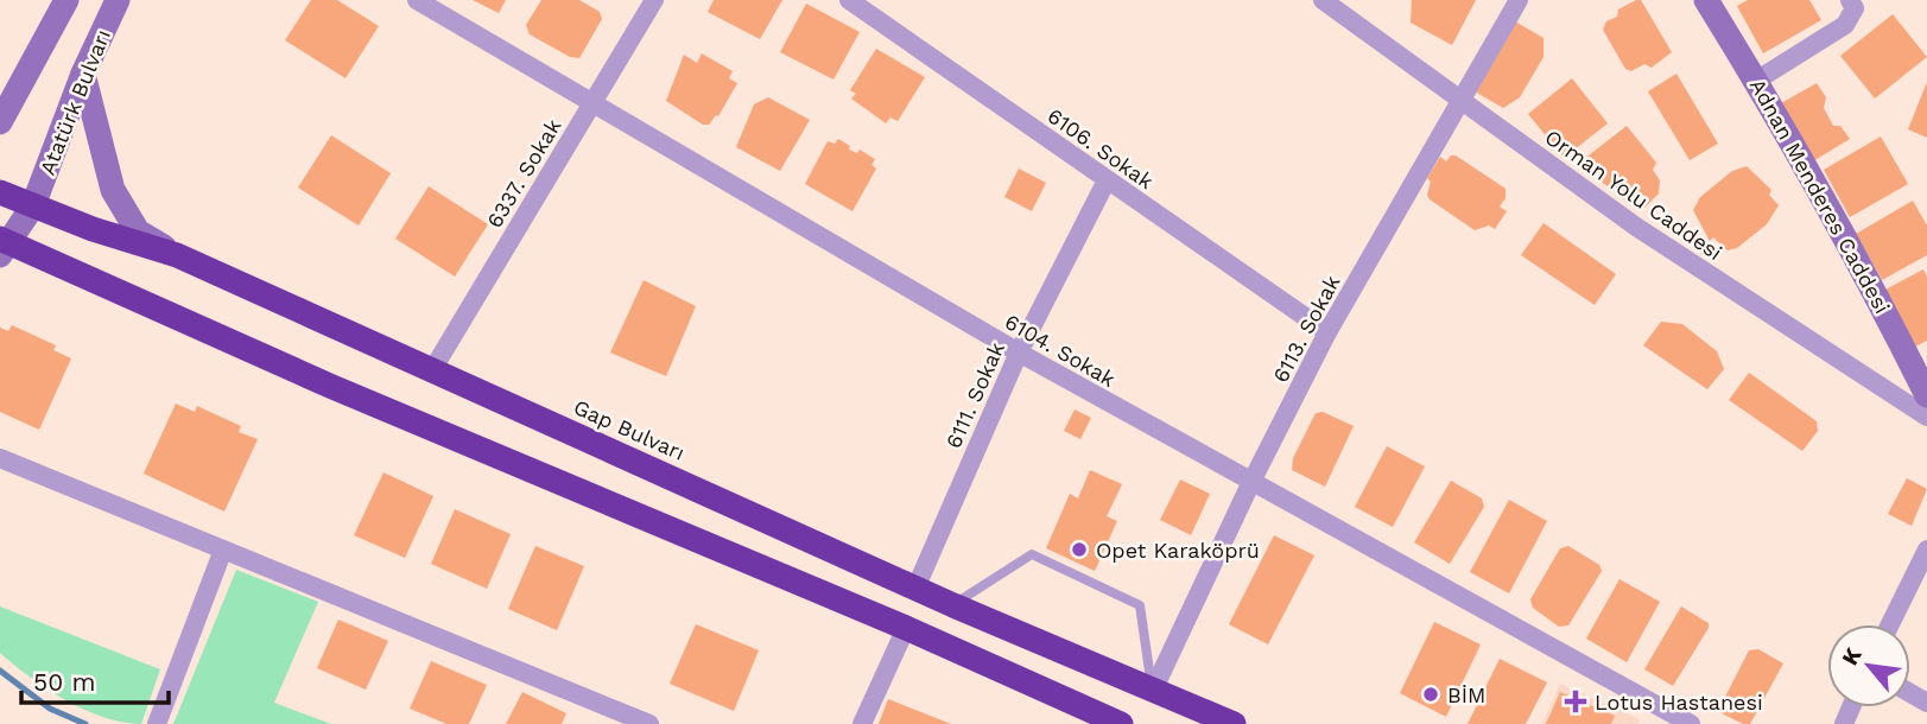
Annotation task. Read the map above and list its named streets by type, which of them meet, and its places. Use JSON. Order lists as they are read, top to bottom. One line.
{"streets":{"highway":["Gap Bulvarı"],"street":["Atatürk Bulvarı","6106. Sokak","6337. Sokak","Orman Yolu Caddesi","Adnan Menderes Caddesi","6113. Sokak","6104. Sokak","6111. Sokak"]},"crossings":[["Atatürk Bulvarı","Gap Bulvarı"],["6106. Sokak","6113. Sokak"],["6106. Sokak","6111. Sokak"],["6337. Sokak","6104. Sokak"],["6337. Sokak","Gap Bulvarı"],["Orman Yolu Caddesi","6113. Sokak"],["6113. Sokak","6104. Sokak"],["6113. Sokak","Gap Bulvarı"],["6104. Sokak","6111. Sokak"],["6111. Sokak","Gap Bulvarı"]],"places":{"other":["Opet Karaköprü","BİM"],"health":["Lotus Hastanesi"]},"scale_bar":"50 m","north":"top left"}
